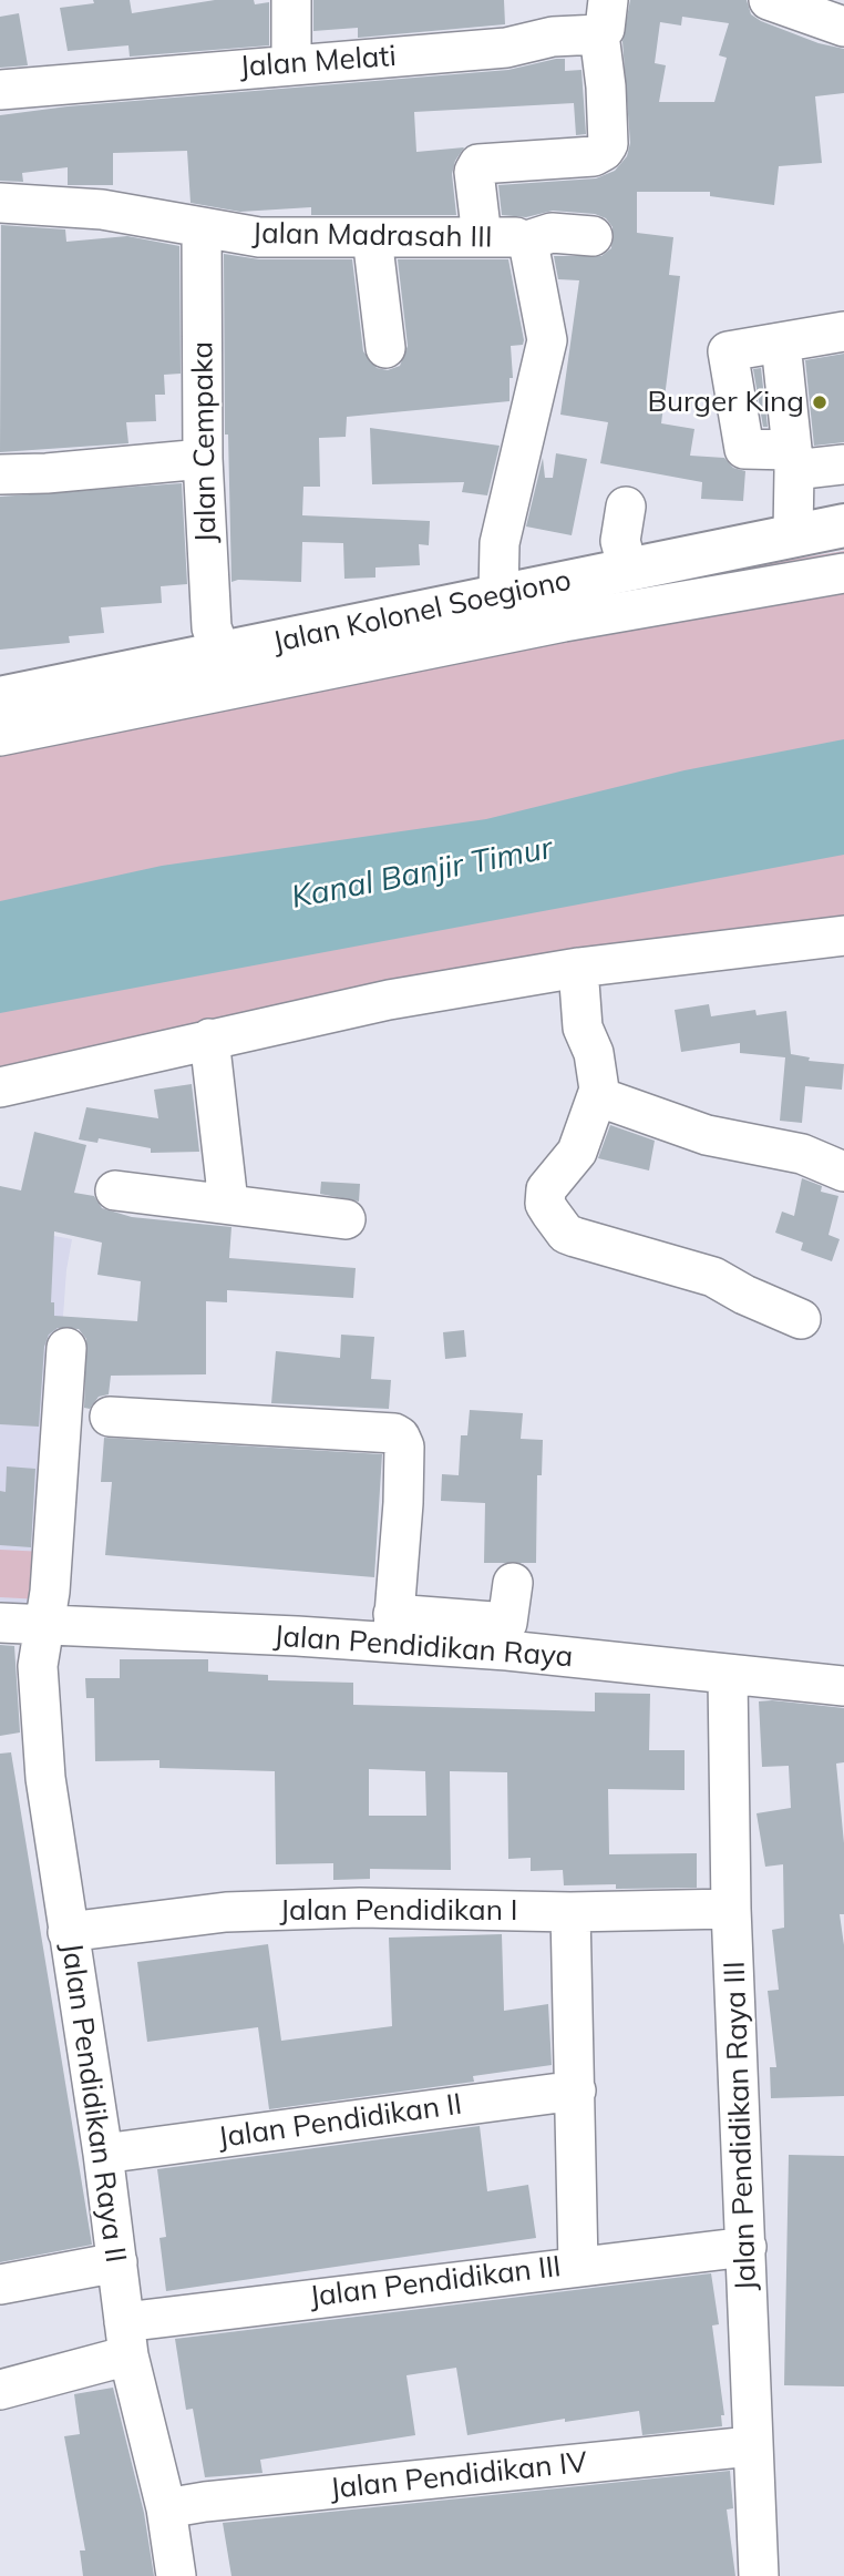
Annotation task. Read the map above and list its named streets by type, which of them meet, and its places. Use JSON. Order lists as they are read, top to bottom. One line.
{"streets":{"main road":["Jalan Kolonel Soegiono"],"street":["Jalan Melati","Jalan Madrasah III","Jalan Cempaka","Jalan Pendidikan Raya","Jalan Pendidikan I","Jalan Pendidikan Raya II","Jalan Pendidikan II","Jalan Pendidikan Raya III","Jalan Pendidikan III","Jalan Pendidikan IV"]},"crossings":[["Jalan Madrasah III","Jalan Cempaka"],["Jalan Madrasah III","Jalan Kolonel Soegiono"],["Jalan Cempaka","Jalan Kolonel Soegiono"],["Jalan Pendidikan Raya","Jalan Pendidikan Raya II"],["Jalan Pendidikan Raya","Jalan Pendidikan Raya III"],["Jalan Pendidikan I","Jalan Pendidikan Raya II"],["Jalan Pendidikan I","Jalan Pendidikan Raya III"],["Jalan Pendidikan Raya II","Jalan Pendidikan II"],["Jalan Pendidikan Raya II","Jalan Pendidikan III"],["Jalan Pendidikan Raya II","Jalan Pendidikan IV"],["Jalan Pendidikan Raya III","Jalan Pendidikan III"],["Jalan Pendidikan Raya III","Jalan Pendidikan IV"]],"water":["Kanal Banjir Timur"],"places":["Burger King"]}
